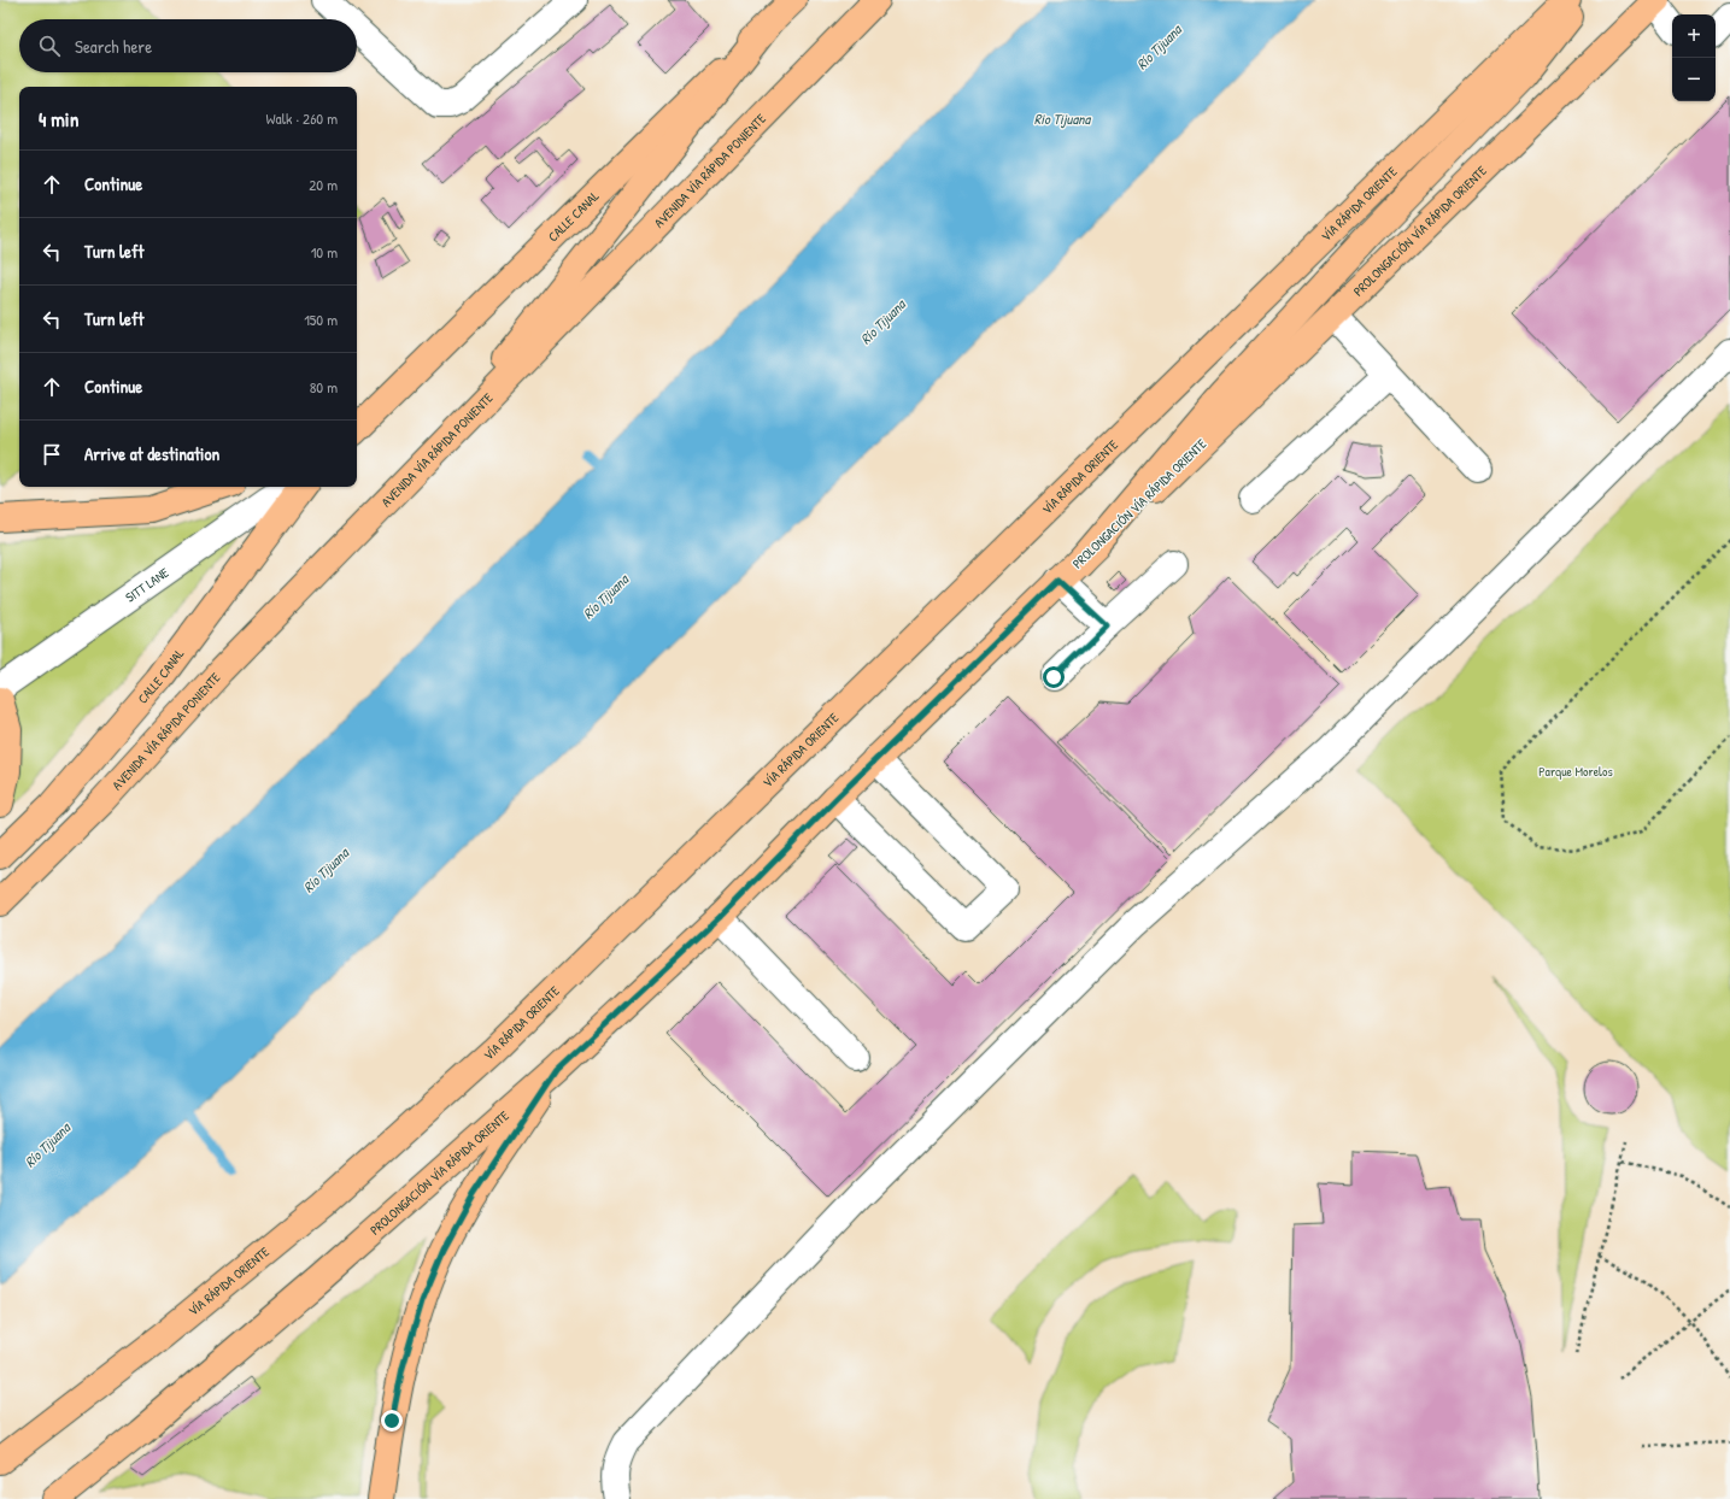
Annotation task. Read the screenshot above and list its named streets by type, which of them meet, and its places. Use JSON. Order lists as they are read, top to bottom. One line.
{"streets":{"main road":["AVENIDA VÍA RÁPIDA PONIENTE","VÍA RÁPIDA ORIENTE","CALLE CANAL","PROLONGACIÓN VÍA RÁPIDA ORIENTE"],"street":["SITT LANE"]},"water":["Río Tijuana","Rio Tijuana"],"parks":["Parque Morelos"],"page":{"map_buttons":["+","−"],"search":"Search here","heading":["4 min","Walk · 260 m"],"list":[["Continue","20 m"],["Turn left","10 m"],["Turn left","150 m"],["Continue","80 m"],"Arrive at destination"]}}
